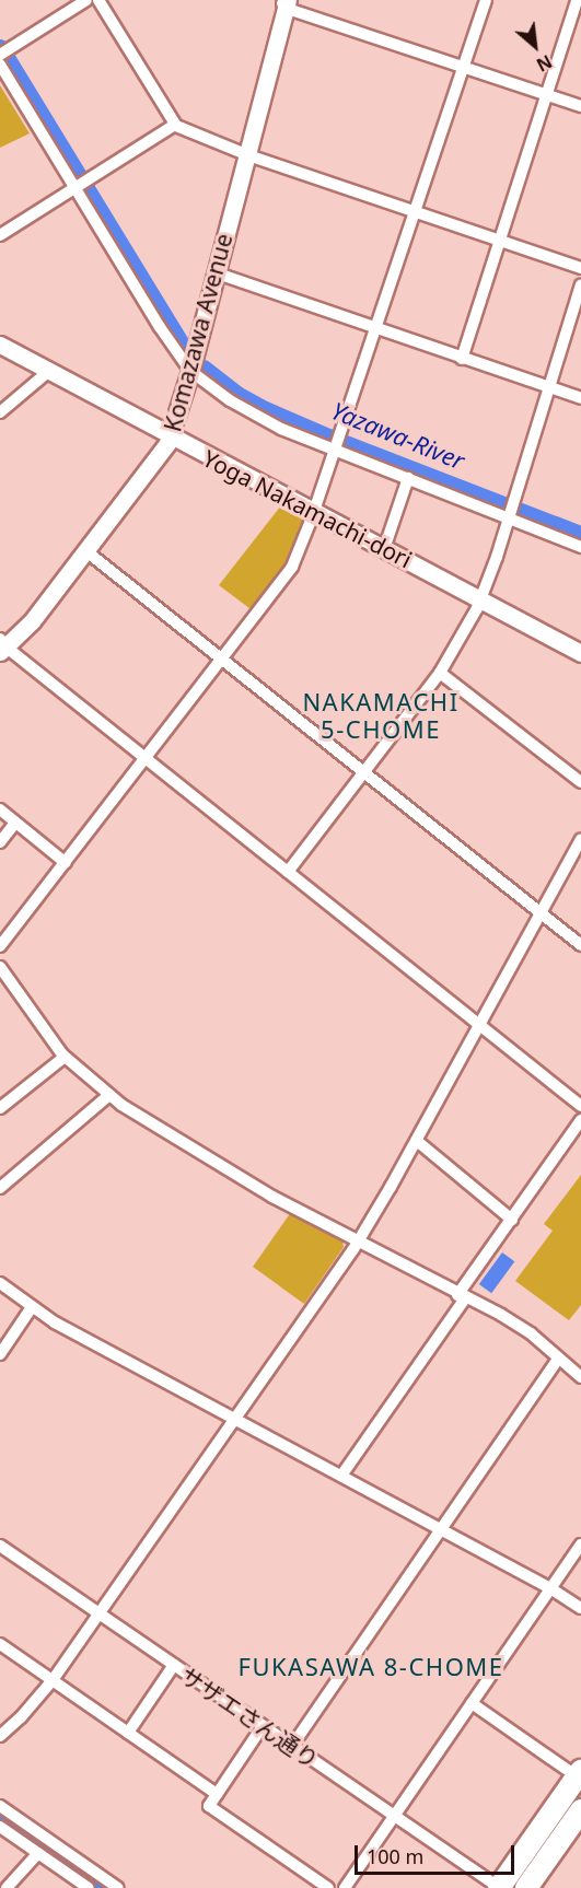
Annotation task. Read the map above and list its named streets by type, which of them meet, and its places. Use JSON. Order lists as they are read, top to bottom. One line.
{"streets":{"main road":["Komazawa Avenue","Yoga Nakamachi-dori"],"street":["サザエさん通り"]},"crossings":[["Komazawa Avenue","Yoga Nakamachi-dori"]],"districts":["NAKAMACHI 5-CHOME","FUKASAWA 8-CHOME"],"water":["Yazawa-River"],"scale_bar":"100 m","north":"bottom right"}
